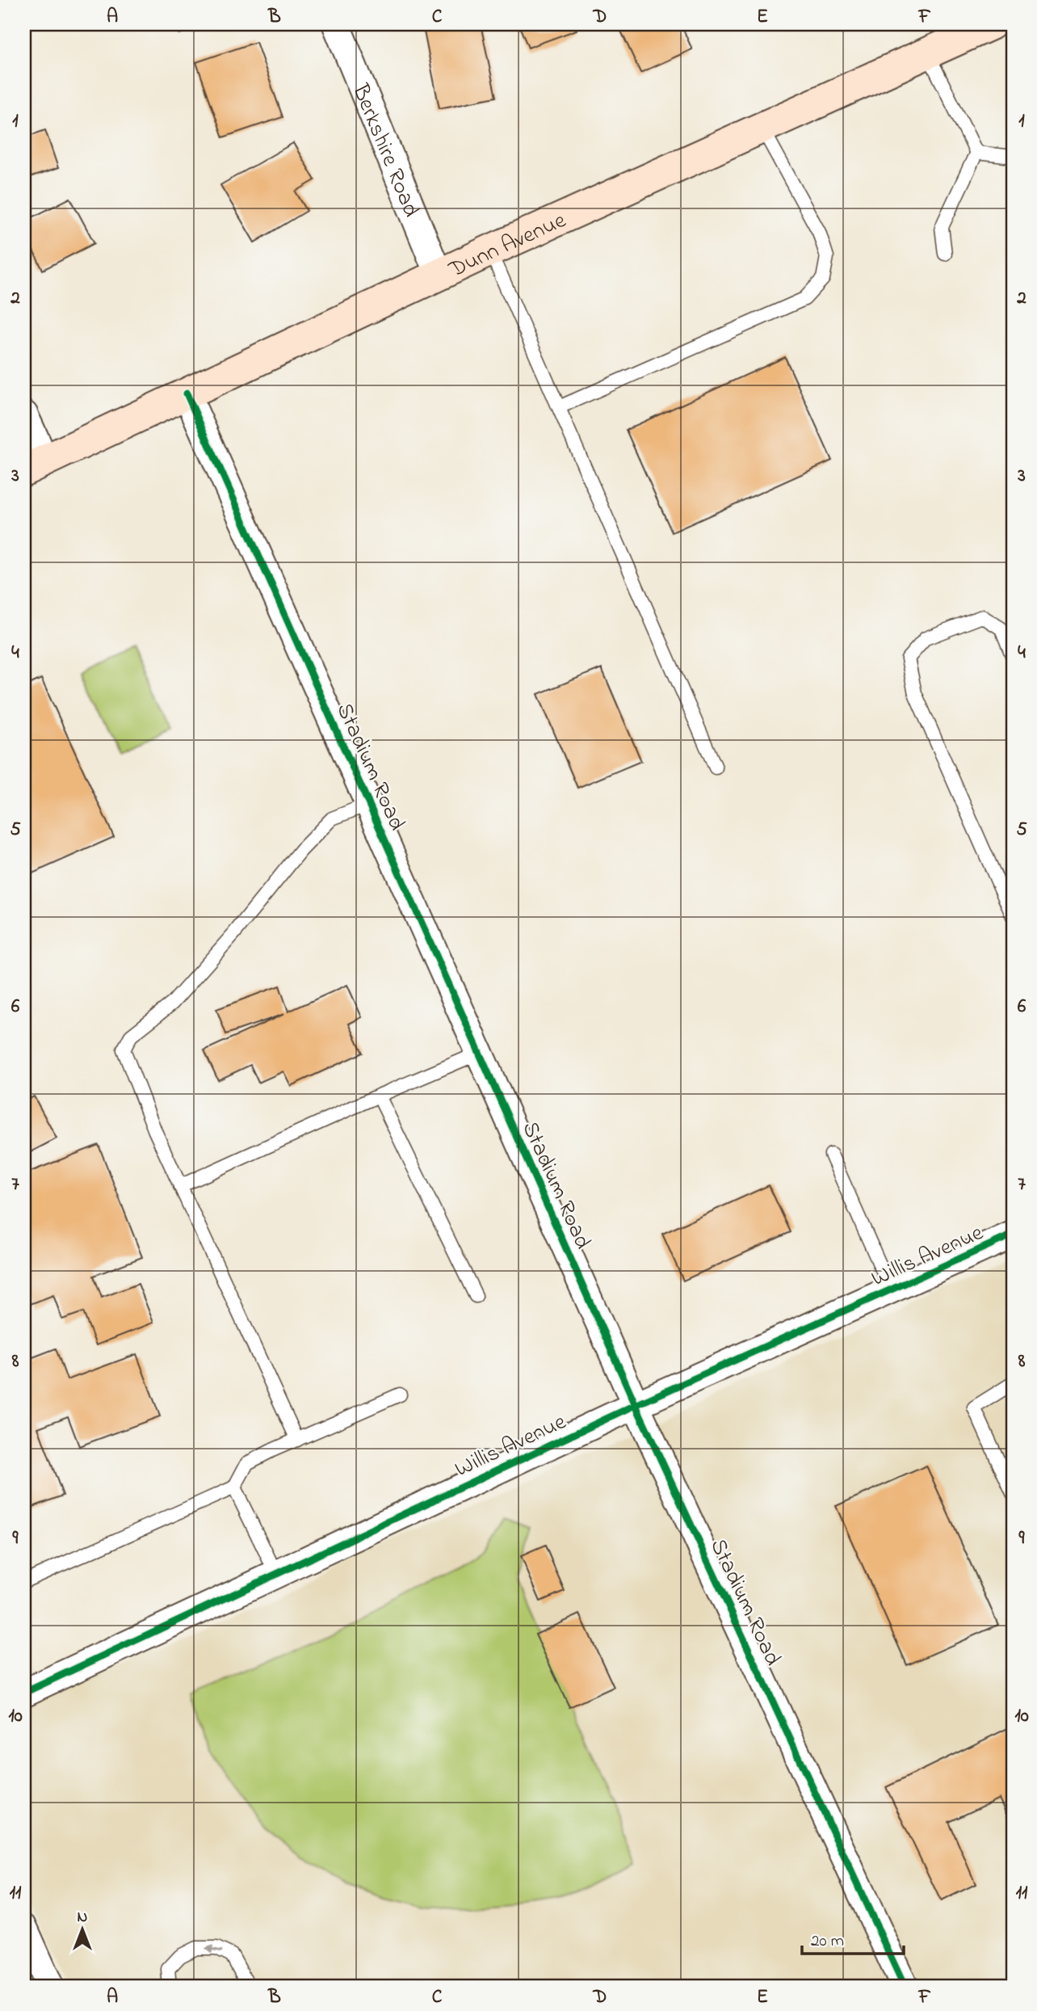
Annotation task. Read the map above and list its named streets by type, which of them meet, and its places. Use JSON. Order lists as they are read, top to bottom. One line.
{"streets":{"main road":["Dunn Avenue"],"street":["Berkshire Road","Stadium Road","Willis Avenue"]},"crossings":[["Berkshire Road","Dunn Avenue"],["Dunn Avenue","Stadium Road"],["Stadium Road","Willis Avenue"]],"scale_bar":"20 m","north":"top","grid":{"columns":["A","B","C","D","E","F"],"rows":["1","2","3","4","5","6","7","8","9","10","11"]}}
